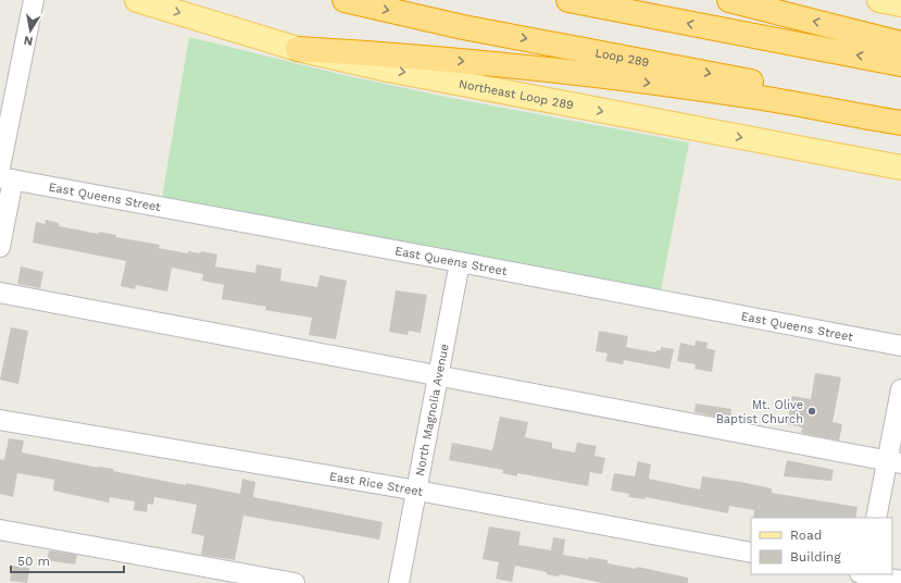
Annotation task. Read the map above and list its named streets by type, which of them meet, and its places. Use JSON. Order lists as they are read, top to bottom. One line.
{"streets":{"highway":["Loop 289"],"main road":["Northeast Loop 289"],"street":["East Queens Street","North Magnolia Avenue","East Rice Street"]},"crossings":[["East Queens Street","North Magnolia Avenue"],["North Magnolia Avenue","East Rice Street"]],"one_way":["Northeast Loop 289"],"places":["Mt. Olive Baptist Church"],"legend":["Road","Building"],"scale_bar":"50 m","north":"bottom"}
